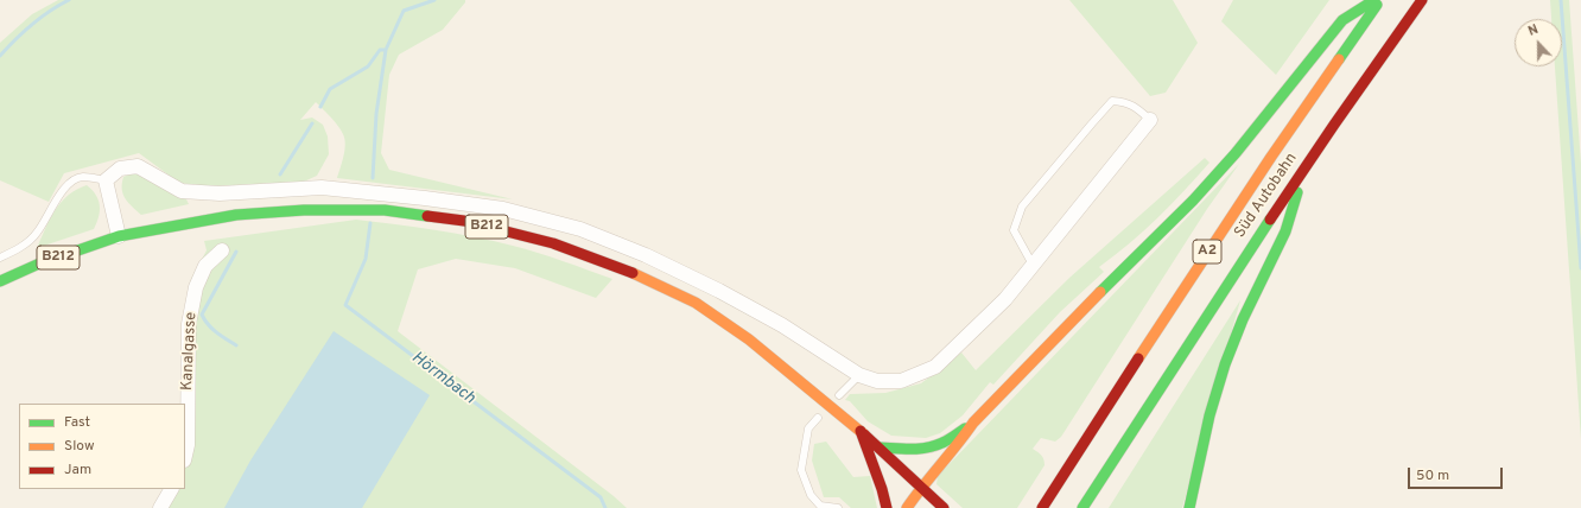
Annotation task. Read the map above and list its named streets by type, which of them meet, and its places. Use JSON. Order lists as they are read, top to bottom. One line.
{"streets":{"main road":["Süd Autobahn","B212","A2"],"street":["Kanalgasse"]},"water":["Hörmbach"],"legend":["Fast","Slow","Jam"],"scale_bar":"50 m","north":"top"}
